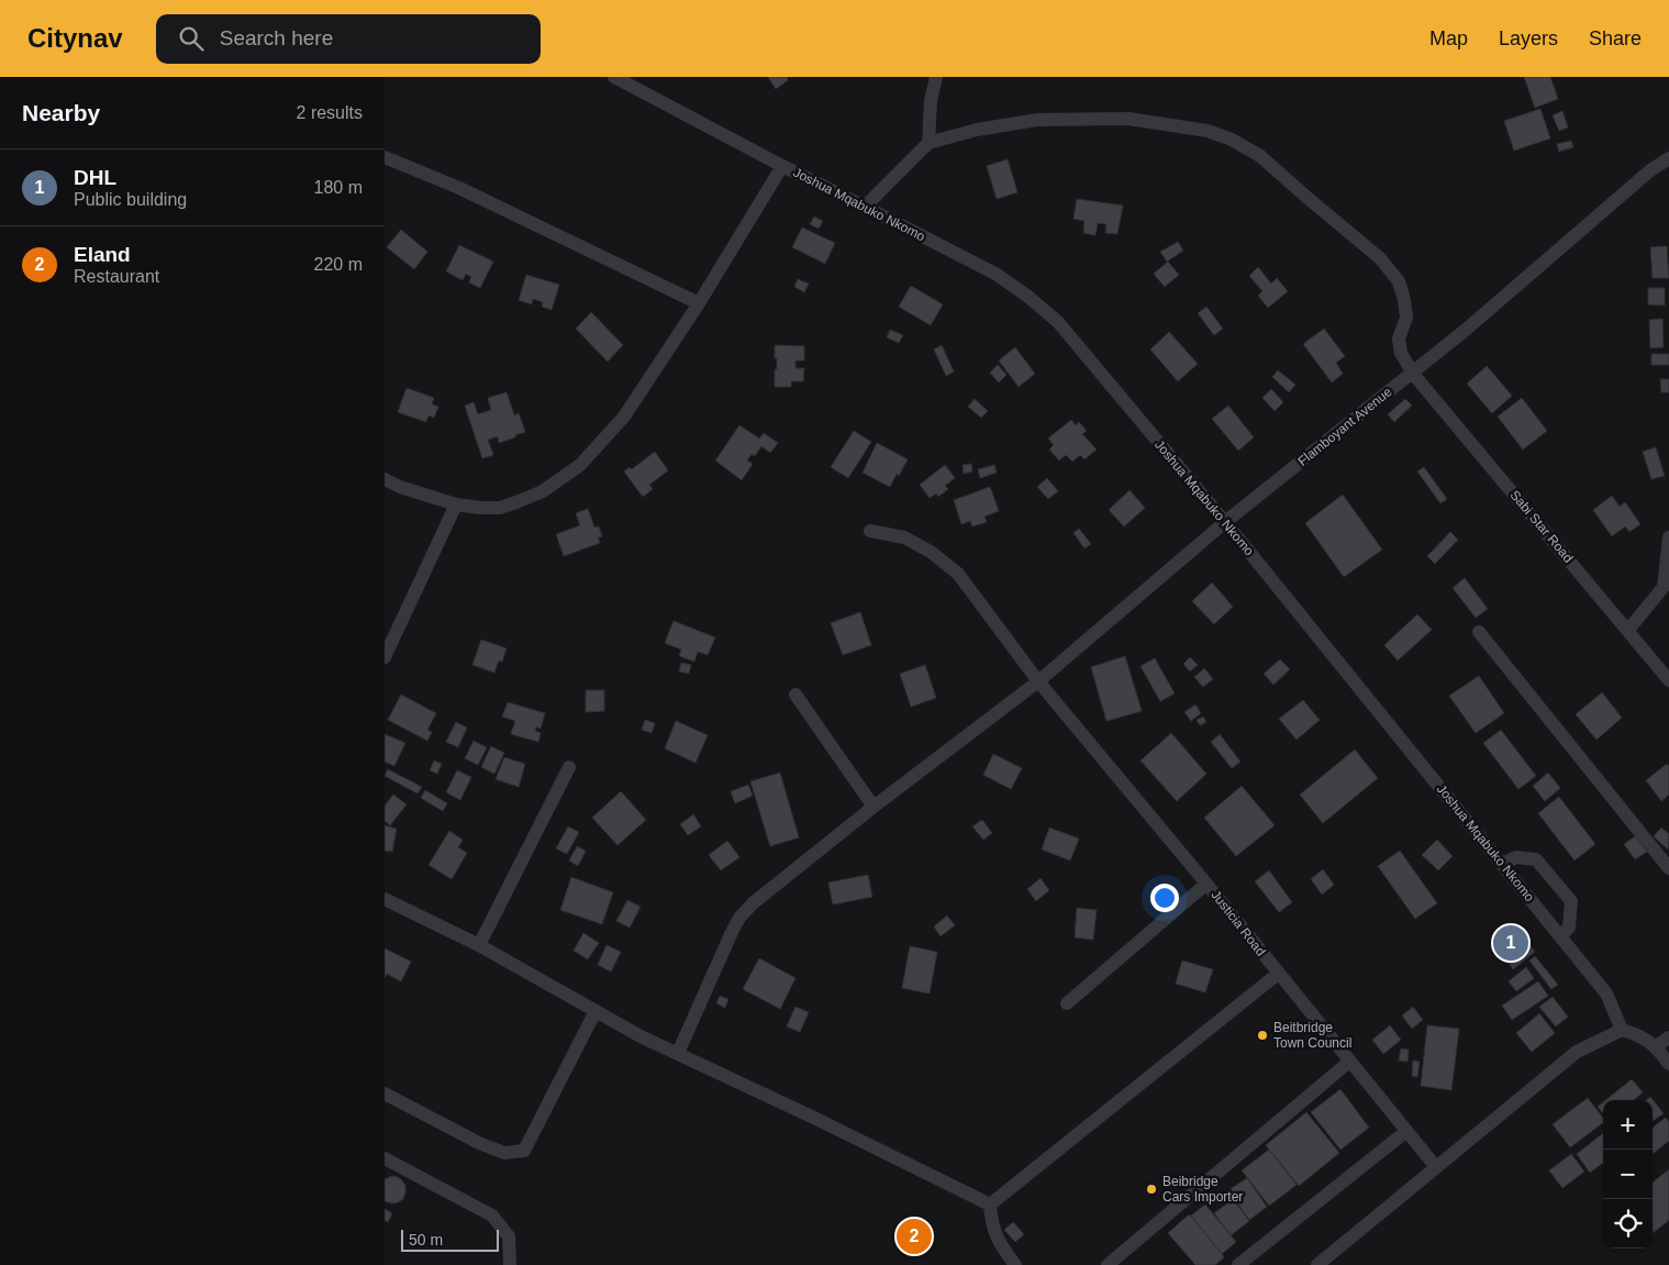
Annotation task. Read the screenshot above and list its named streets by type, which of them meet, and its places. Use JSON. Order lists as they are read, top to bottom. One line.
{"streets":{"street":["Joshua Mqabuko Nkomo","Flamboyant Avenue","Sabi Star Road","Justicia Road"]},"crossings":[["Joshua Mqabuko Nkomo","Flamboyant Avenue"],["Flamboyant Avenue","Sabi Star Road"],["Flamboyant Avenue","Justicia Road"]],"places":["Beitbridge Town Council","Beibridge Cars Importer"],"scale_bar":"50 m","page":{"header":"Citynav","search":"Search here","nav":["Map","Layers","Share"],"heading":["Nearby","2 results"],"list":[{"mark":"1","name":"DHL","note":"Public building","value":"180 m"},{"mark":"2","name":"Eland","note":"Restaurant","value":"220 m"}],"pins":["1","2"],"map_buttons":["+","−"],"scale":"50 m"}}
